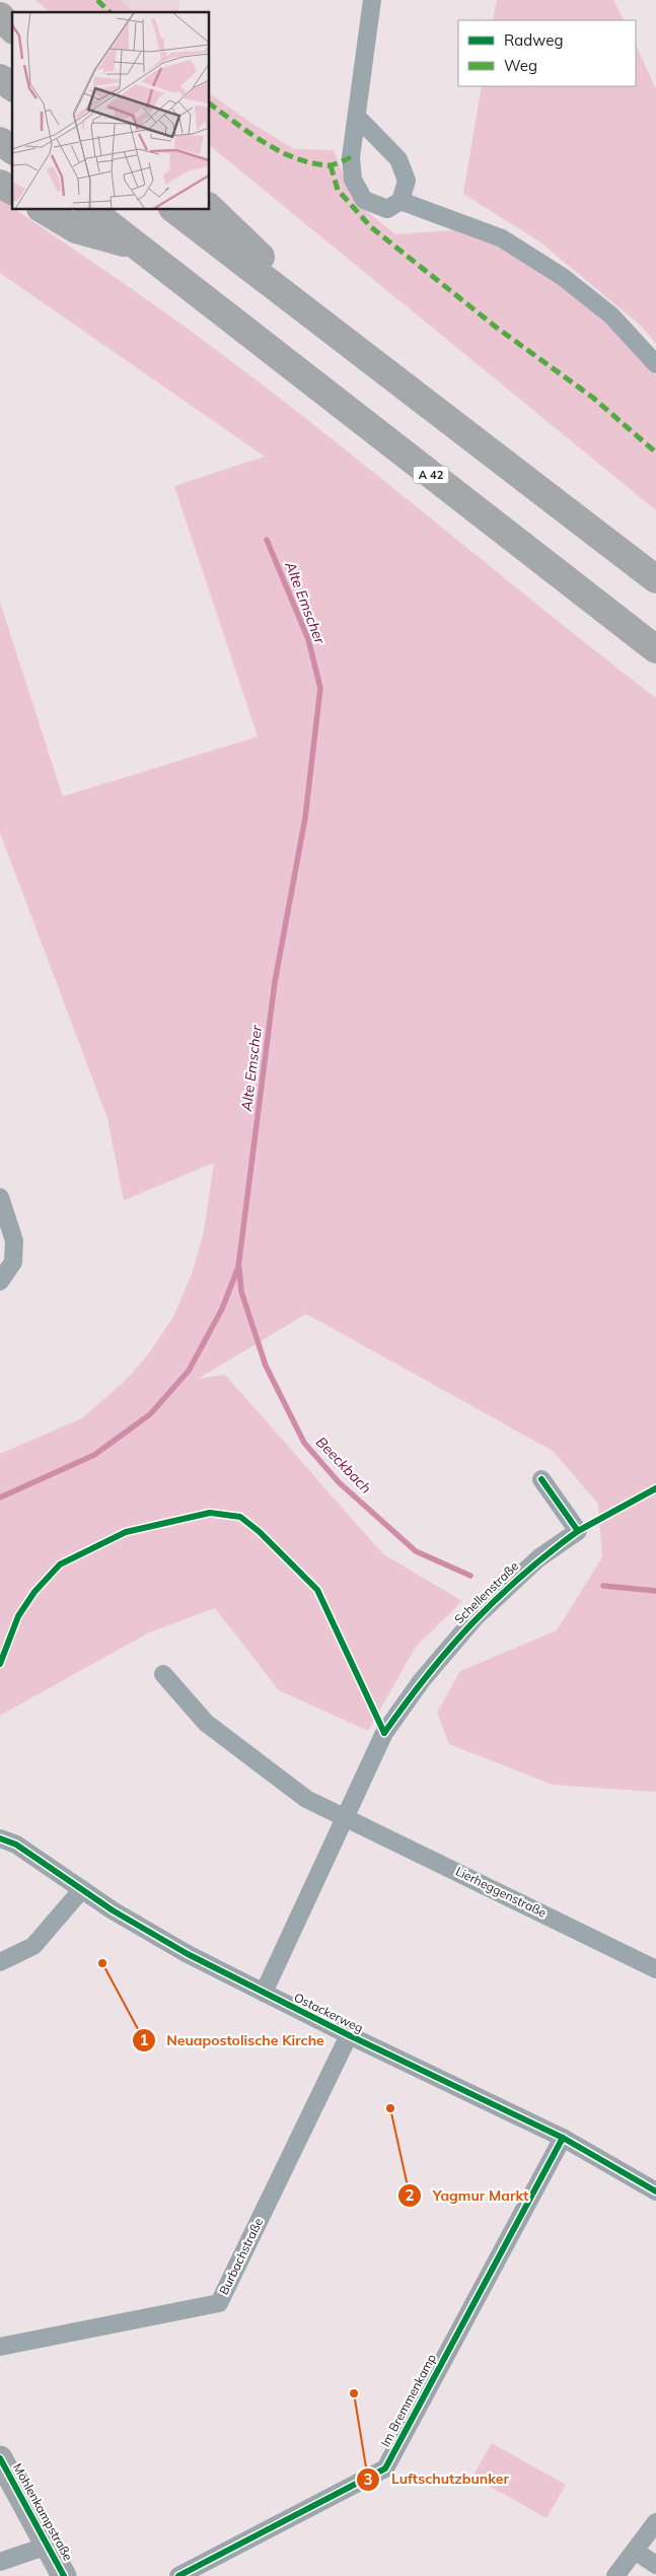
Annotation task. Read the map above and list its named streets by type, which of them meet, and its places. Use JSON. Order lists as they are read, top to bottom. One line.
{"streets":{"highway":["A 42"],"street":["Schellenstraße","Lierheggenstraße","Ostackerweg","Burbachstraße","Im Bremmenkamp","Möhlenkampstraße"]},"crossings":[["Schellenstraße","Lierheggenstraße"],["Schellenstraße","Ostackerweg"],["Ostackerweg","Burbachstraße"],["Ostackerweg","Im Bremmenkamp"]],"water":["Alte Emscher","Beeckbach"],"places":["Neuapostolische Kirche","Yagmur Markt","Luftschutzbunker"],"legend":["Radweg","Weg"]}
